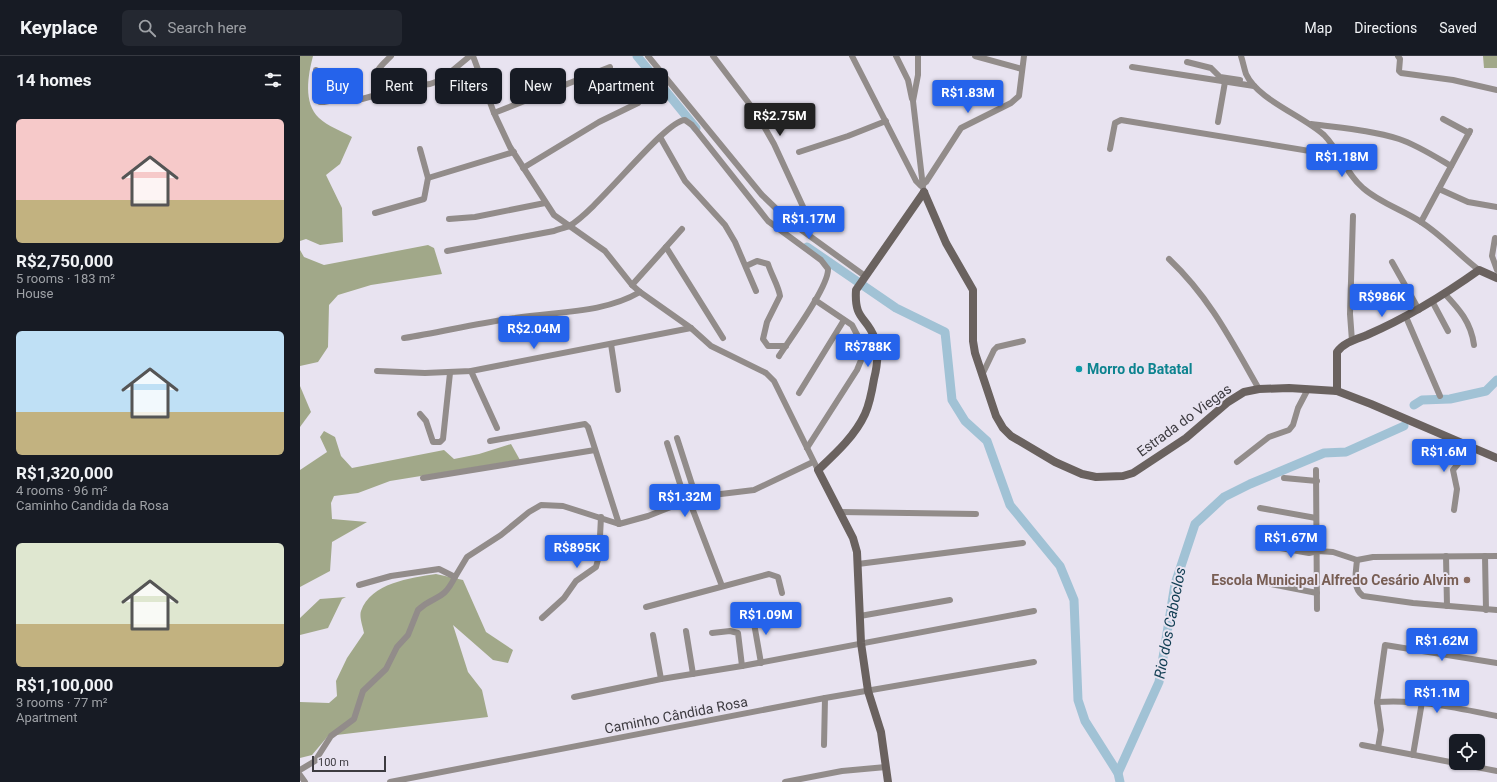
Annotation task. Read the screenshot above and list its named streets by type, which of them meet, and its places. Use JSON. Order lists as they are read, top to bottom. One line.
{"streets":{"street":["Estrada do Viegas","Caminho Cândida Rosa"]},"water":["Rio dos Caboclos"],"places":["Morro do Batatal","Escola Municipal Alfredo Cesário Alvim"],"scale_bar":"100 m","page":{"header":"Keyplace","search":"Search here","nav":["Map","Directions","Saved"],"heading":"14 homes","chip":["Buy","Rent","Filters","New","Apartment"],"price":["R$1.83M","R$2.75M","R$1.18M","R$1.17M","R$986K","R$2.04M","R$788K","R$1.6M","R$1.32M","R$1.67M","R$895K","R$1.09M","R$1.62M","R$1.1M"],"list":[{"name":"R$2,750,000","note":"5 rooms · 183 m² · House"},{"name":"R$1,320,000","note":"4 rooms · 96 m² · Caminho Candida da Rosa"},{"name":"R$1,100,000","note":"3 rooms · 77 m² · Apartment"}],"scale":"100 m"}}
